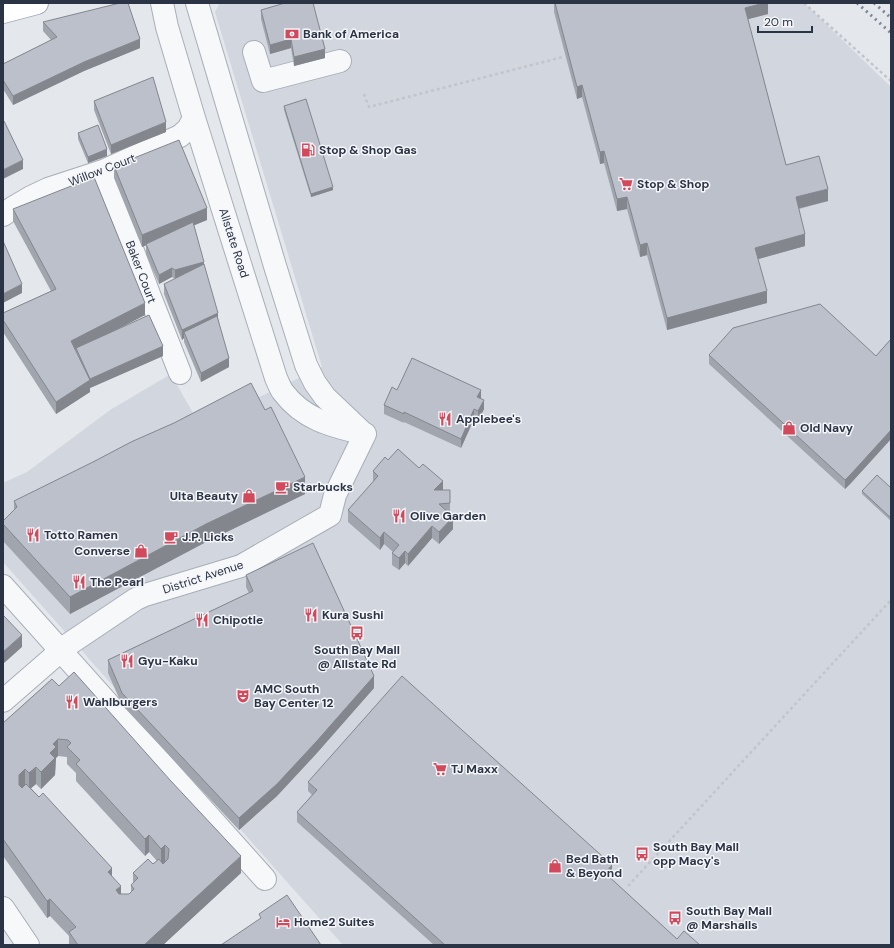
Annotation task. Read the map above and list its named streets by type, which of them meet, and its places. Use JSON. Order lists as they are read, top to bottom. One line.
{"streets":{"street":["Willow Court","Allstate Road","Baker Court","District Avenue"]},"crossings":[["Willow Court","Allstate Road"],["Willow Court","Baker Court"],["Allstate Road","District Avenue"]],"places":{"bank":["Bank of America"],"fuel station":["Stop & Shop Gas"],"supermarket":["Stop & Shop","TJ Maxx"],"restaurant":["Applebee's","Olive Garden","Totto Ramen","The Pearl","Kura Sushi","Chipotle","Gyu-Kaku","Wahlburgers"],"shop":["Old Navy","Ulta Beauty","Converse","Bed Bath & Beyond"],"cafe":["Starbucks","J.P. Licks"],"bus stop":["South Bay Mall @ Allstate Rd","South Bay Mall opp Macy's","South Bay Mall @ Marshalls"],"theatre":["AMC South Bay Center 12"],"hotel":["Home2 Suites"]},"scale_bar":"20 m"}
